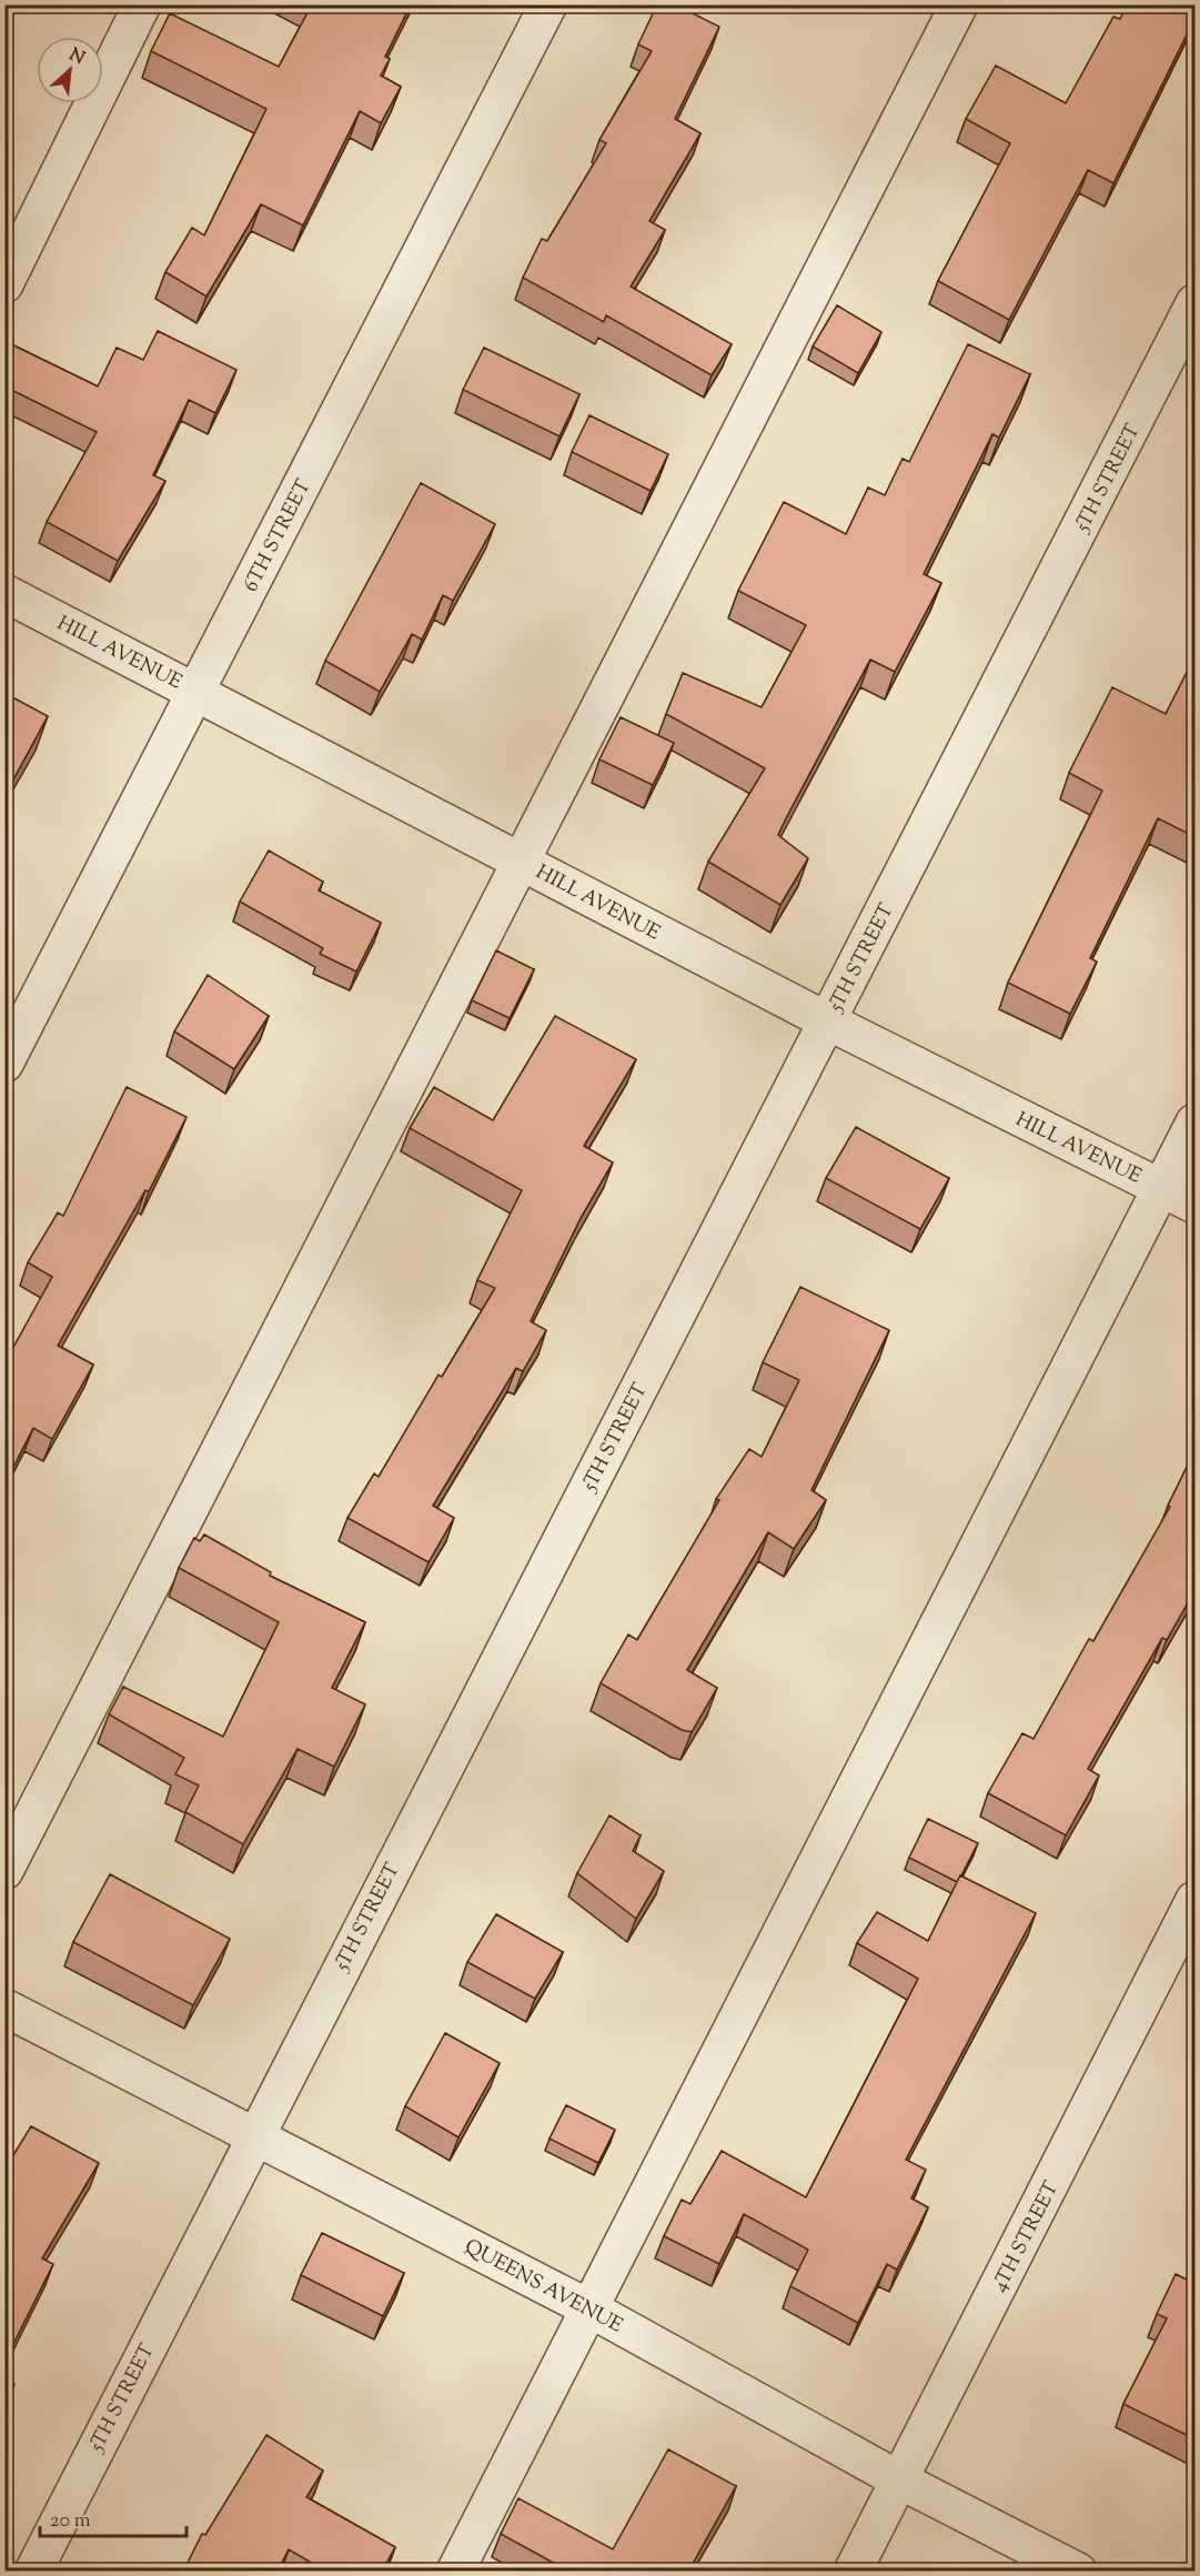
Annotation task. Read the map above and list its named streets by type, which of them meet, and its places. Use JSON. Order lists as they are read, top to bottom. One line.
{"streets":{"street":["5TH STREET","6TH STREET","HILL AVENUE","4TH STREET","QUEENS AVENUE"]},"crossings":[["5TH STREET","HILL AVENUE"],["5TH STREET","QUEENS AVENUE"],["6TH STREET","HILL AVENUE"],["4TH STREET","QUEENS AVENUE"]],"scale_bar":"20 m","north":"top right"}
